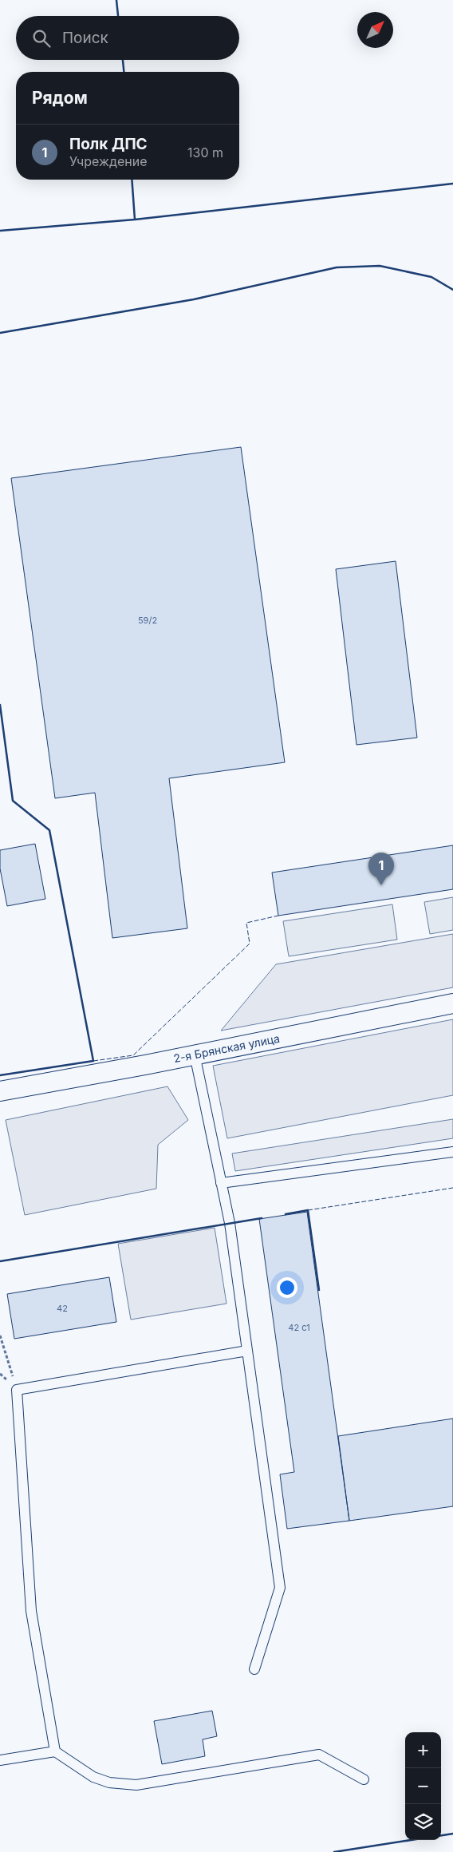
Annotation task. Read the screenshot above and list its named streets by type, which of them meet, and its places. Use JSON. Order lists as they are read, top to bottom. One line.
{"streets":{"street":["2-я Брянская улица"]},"house_numbers":["59/2","42","42 с1"],"north":"top right","page":{"search":"Поиск","heading":"Рядом","list":[{"mark":"1","name":"Полк ДПС","note":"Учреждение","value":"130 m"}],"pins":"1","map_buttons":["+","−"]}}
